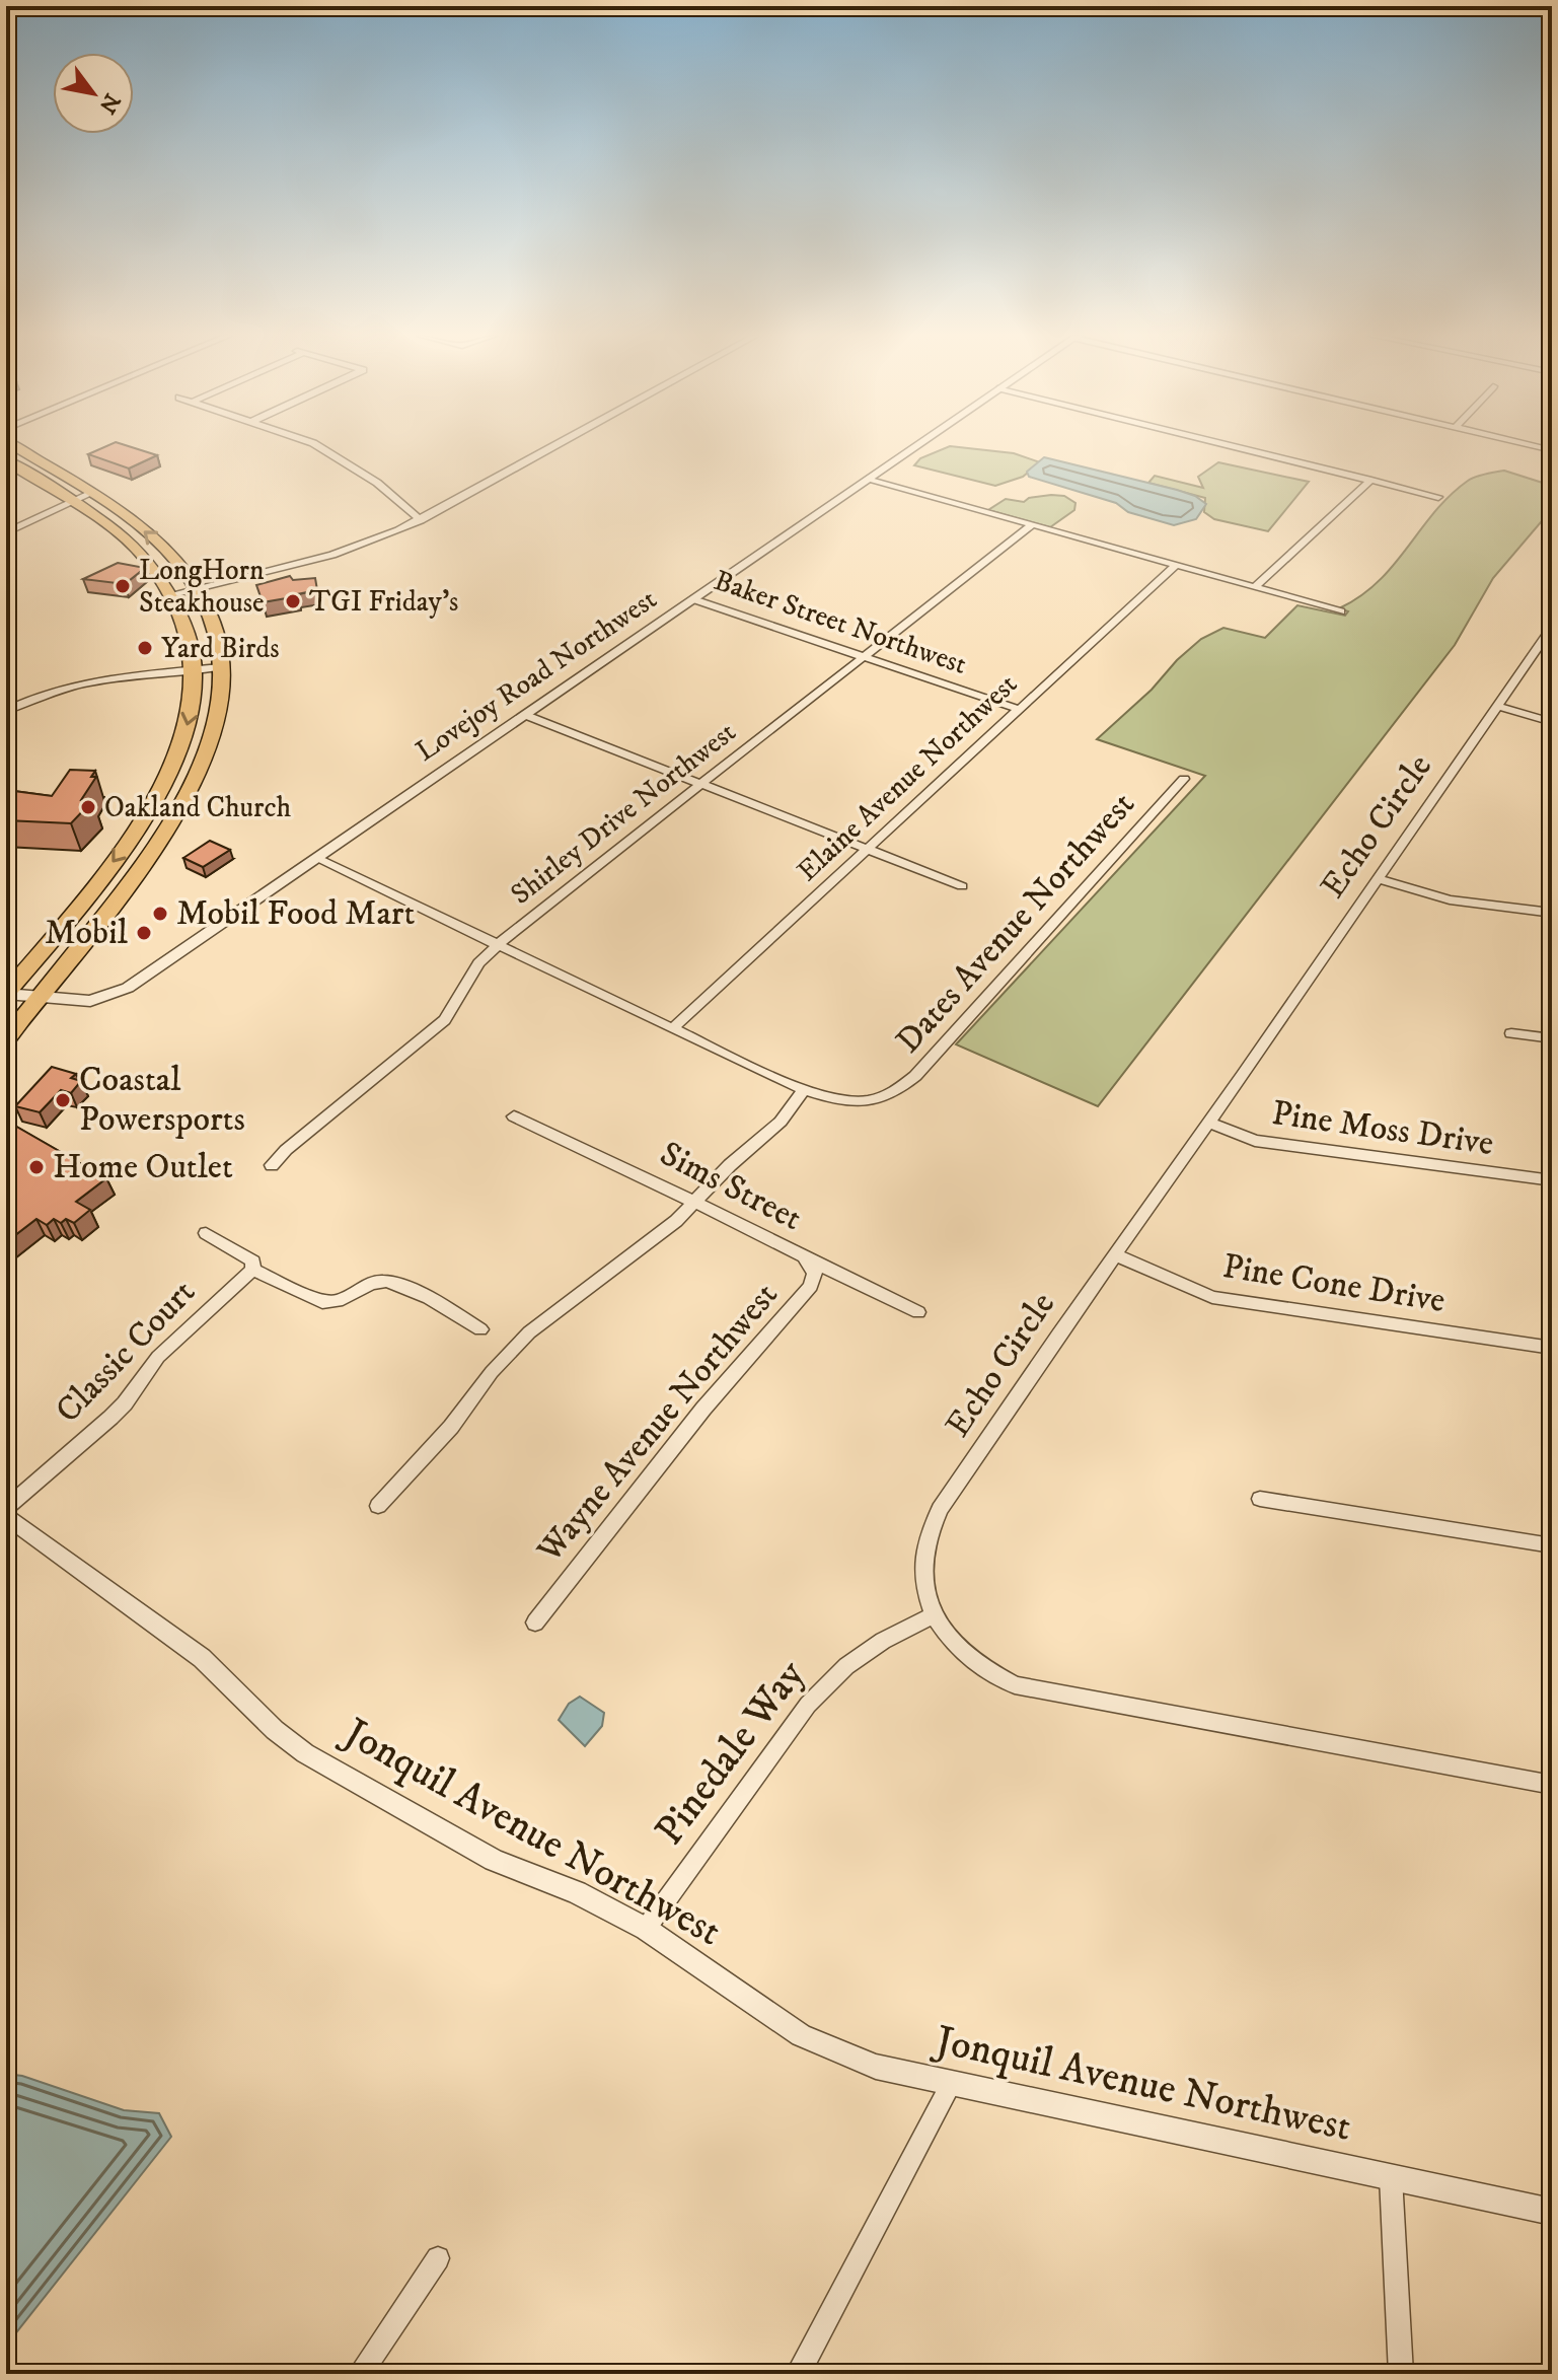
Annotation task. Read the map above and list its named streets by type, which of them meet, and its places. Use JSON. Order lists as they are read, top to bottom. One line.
{"streets":{"street":["Baker Street Northwest","Lovejoy Road Northwest","Elaine Avenue Northwest","Shirley Drive Northwest","Echo Circle","Dates Avenue Northwest","Pine Moss Drive","Sims Street","Pine Cone Drive","Classic Court","Wayne Avenue Northwest","Pinedale Way","Jonquil Avenue Northwest"]},"crossings":[["Baker Street Northwest","Lovejoy Road Northwest"],["Baker Street Northwest","Elaine Avenue Northwest"],["Baker Street Northwest","Shirley Drive Northwest"],["Echo Circle","Pine Moss Drive"],["Echo Circle","Pine Cone Drive"],["Echo Circle","Pinedale Way"],["Sims Street","Wayne Avenue Northwest"],["Pinedale Way","Jonquil Avenue Northwest"]],"places":["LongHorn Steakhouse","TGI Friday's","Yard Birds","Oakland Church","Mobil Food Mart","Mobil","Coastal Powersports","Home Outlet"],"north":"bottom right"}
